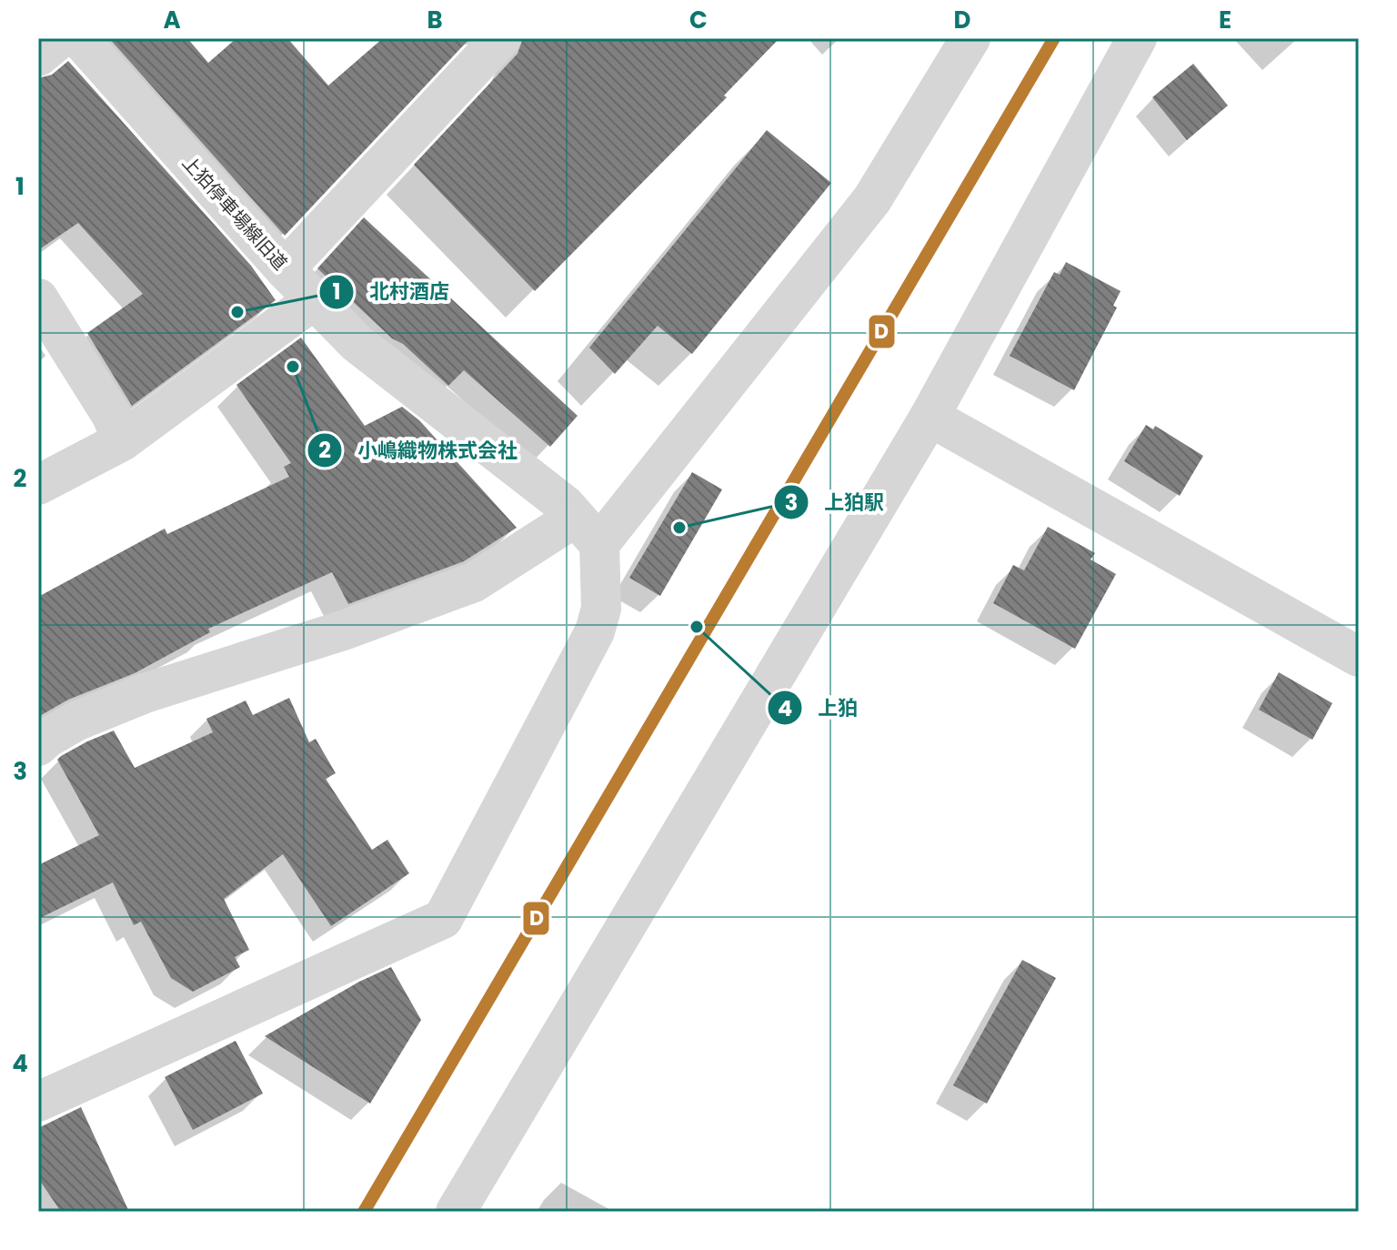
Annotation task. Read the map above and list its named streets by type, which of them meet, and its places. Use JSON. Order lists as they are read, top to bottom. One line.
{"streets":{"street":["上狛停車場線旧道"]},"places":["北村酒店","小嶋織物株式会社","上狛駅","上狛"],"lines":["transit line D"],"grid":{"columns":["A","B","C","D","E"],"rows":["1","2","3","4"]}}
